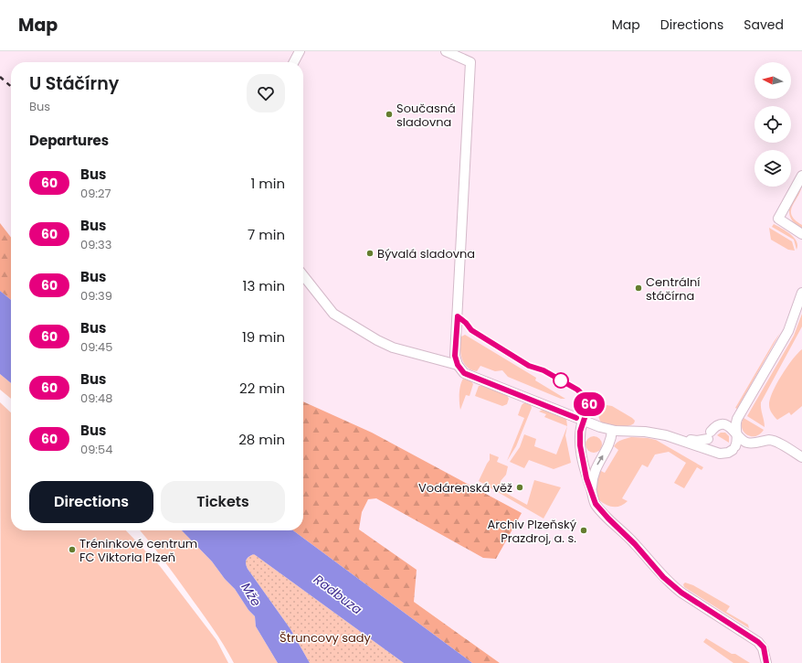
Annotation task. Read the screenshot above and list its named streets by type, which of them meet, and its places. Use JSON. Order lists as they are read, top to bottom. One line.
{"water":["Mže","Radbuza"],"parks":["Štruncovy sady"],"places":["Současná sladovna","Bývalá sladovna","Centrální stáčírna","Vodárenská věž","Archiv Plzeňský Prazdroj, a. s.","Tréninkové centrum FC Viktoria Plzeň"],"lines":["bus line 60"],"north":"left","page":{"header":"Map","nav":["Map","Directions","Saved"],"on_map":"60","heading":[["U Stáčírny","Bus"],"Departures"],"list":[{"mark":"60","name":"Bus","note":"09:27","value":"1 min"},{"mark":"60","name":"Bus","note":"09:33","value":"7 min"},{"mark":"60","name":"Bus","note":"09:39","value":"13 min"},{"mark":"60","name":"Bus","note":"09:45","value":"19 min"},{"mark":"60","name":"Bus","note":"09:48","value":"22 min"},{"mark":"60","name":"Bus","note":"09:54","value":"28 min"}],"buttons":["Directions","Tickets"]}}
